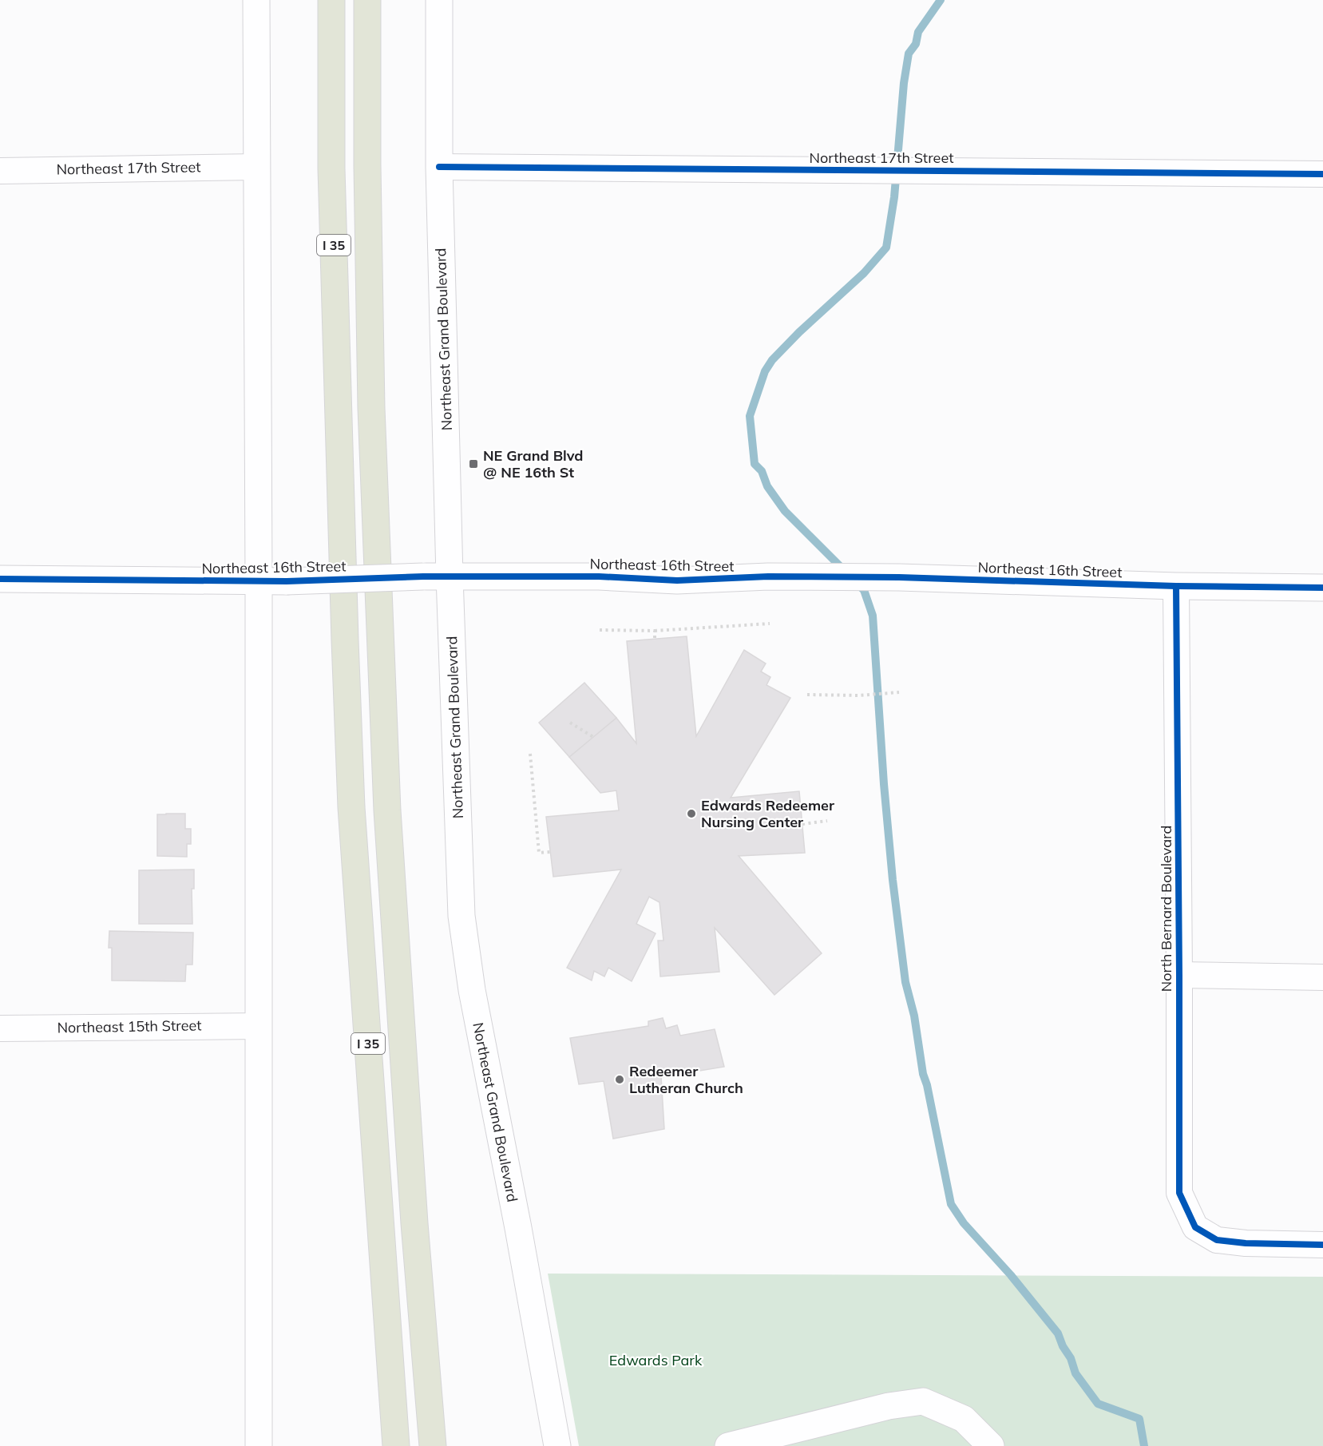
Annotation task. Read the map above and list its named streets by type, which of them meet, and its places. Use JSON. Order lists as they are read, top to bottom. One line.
{"streets":{"highway":["I 35"],"main road":["Northeast Grand Boulevard","Northeast 16th Street"],"street":["Northeast 17th Street","North Bernard Boulevard","Northeast 15th Street"]},"crossings":[["Northeast 17th Street","Northeast Grand Boulevard"],["Northeast Grand Boulevard","Northeast 16th Street"],["Northeast 16th Street","North Bernard Boulevard"]],"parks":["Edwards Park"],"places":{"transit":["NE Grand Blvd @ NE 16th St"],"other":["Edwards Redeemer Nursing Center","Redeemer Lutheran Church"]}}
